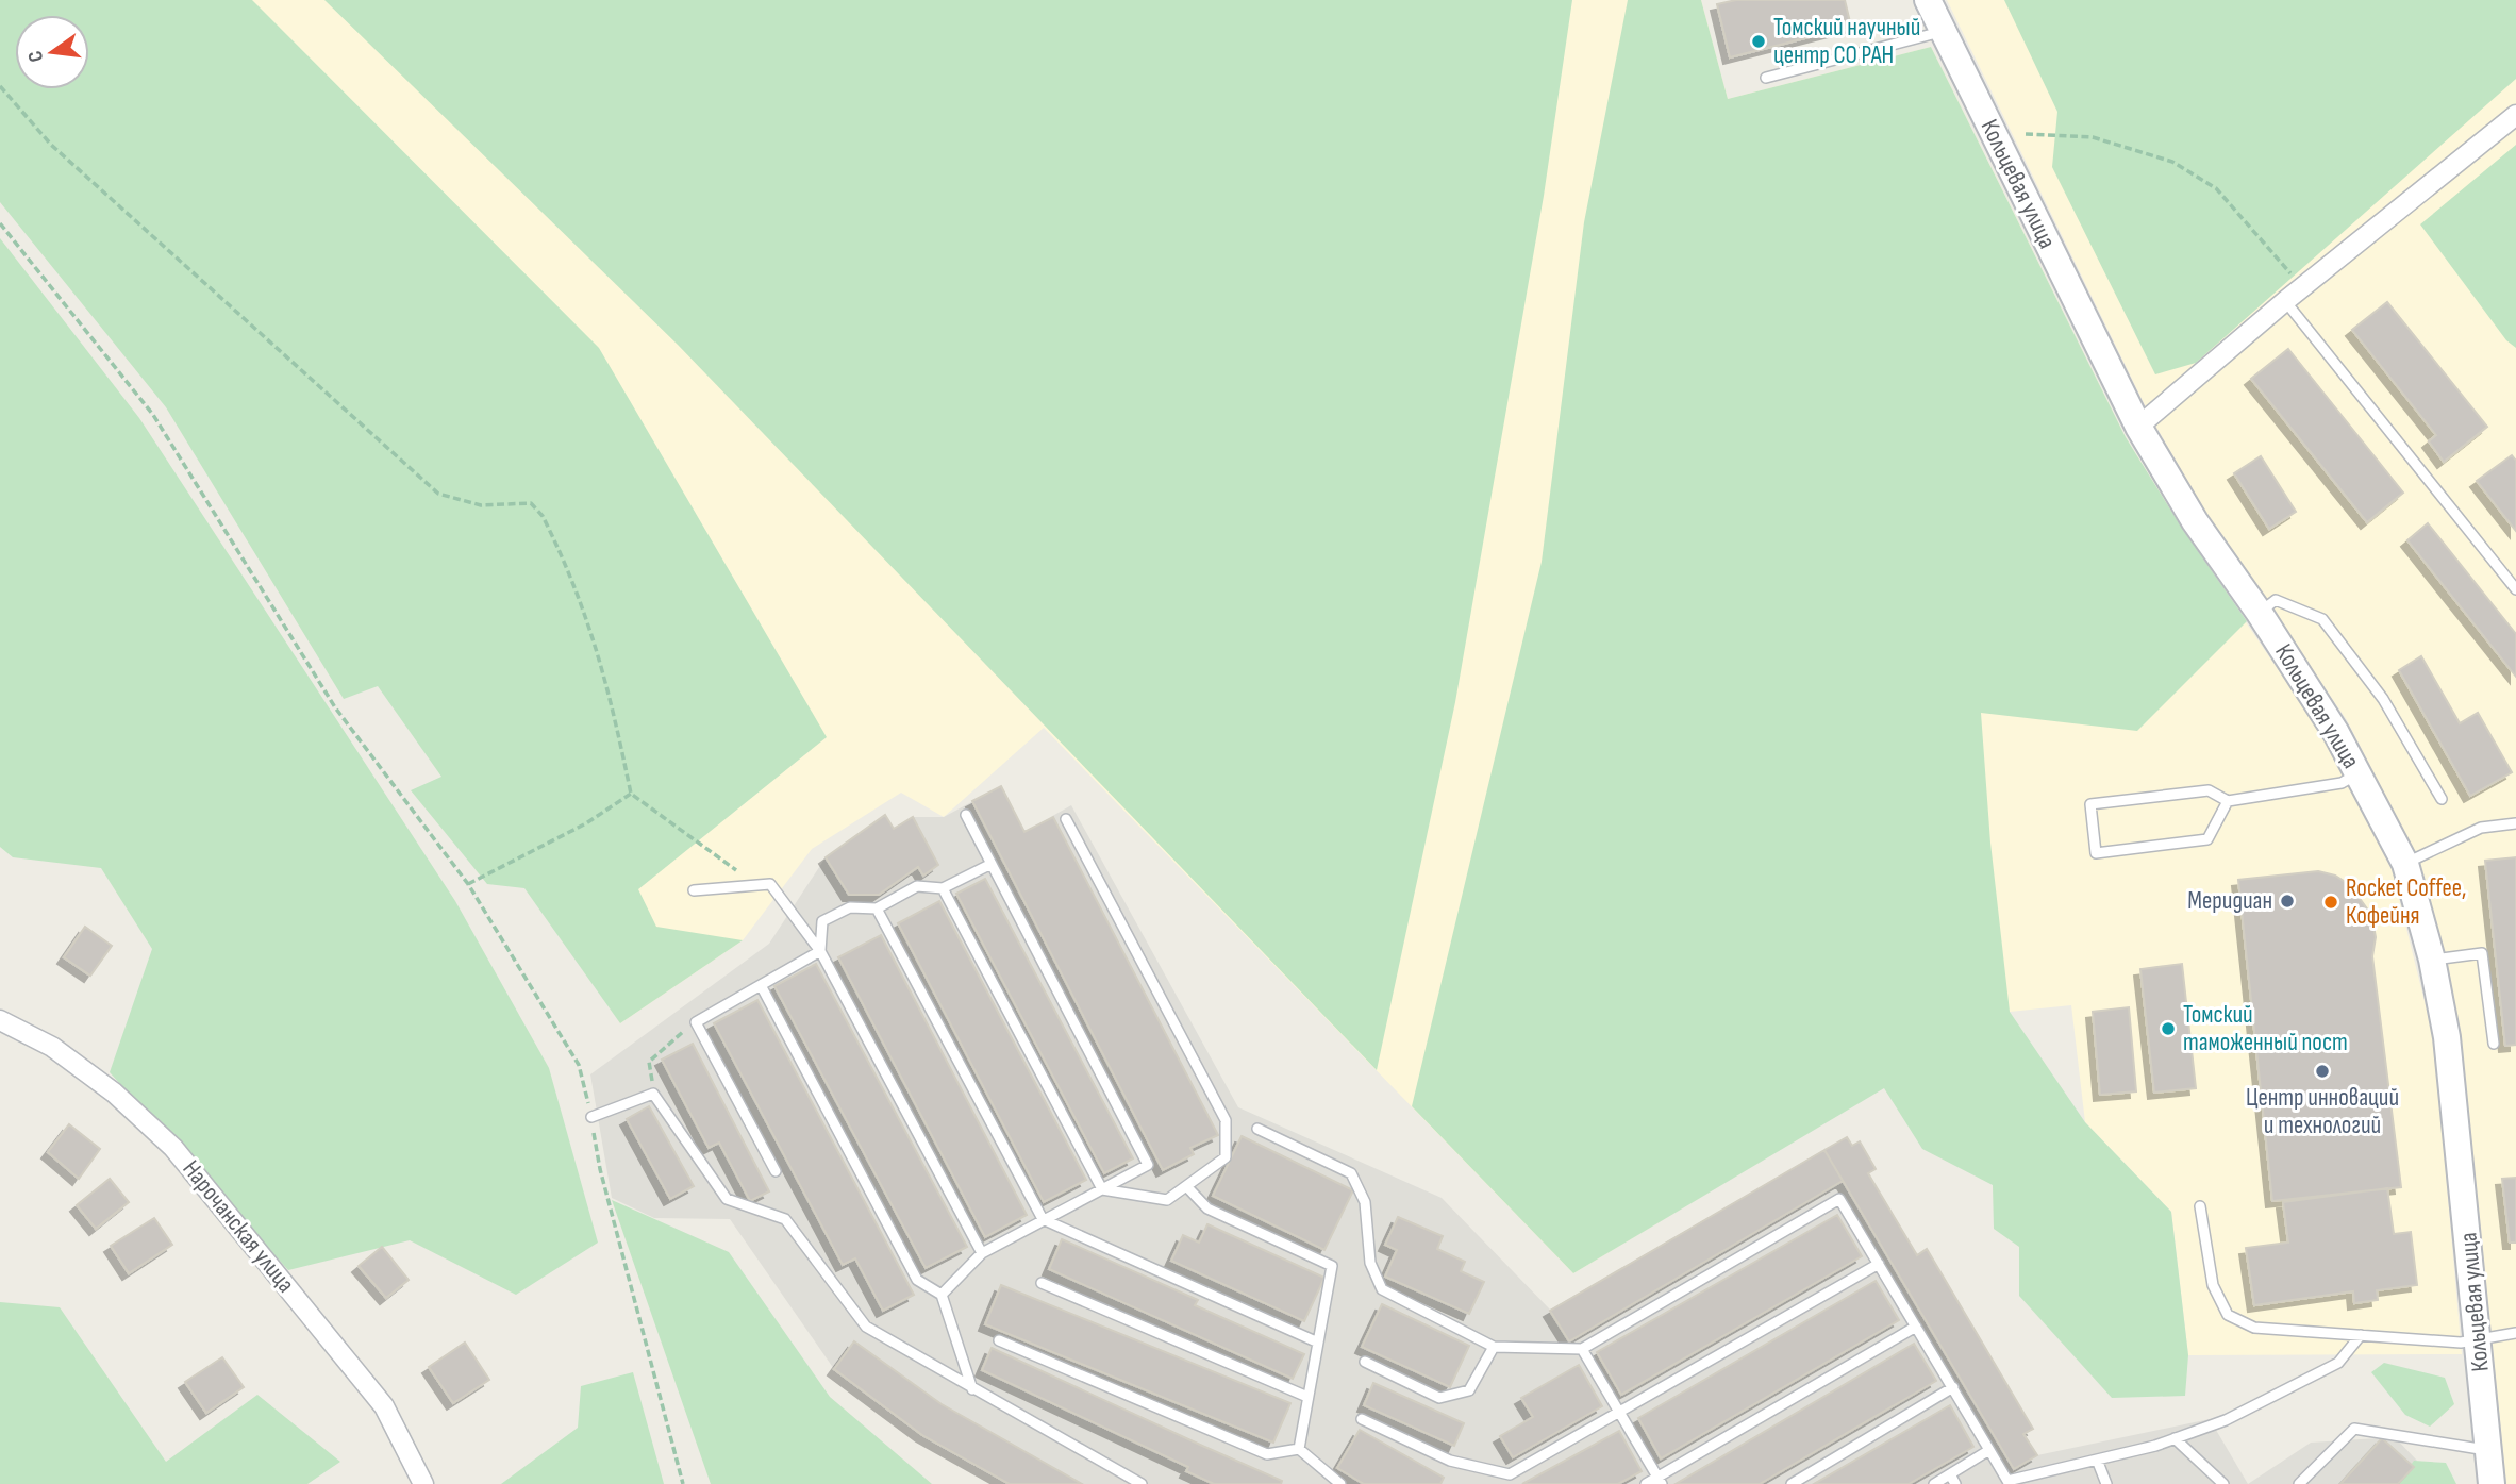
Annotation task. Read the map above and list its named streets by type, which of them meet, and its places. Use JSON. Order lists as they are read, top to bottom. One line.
{"streets":{"street":["Кольцевая улица","Нарочанская улица"]},"places":["Томский научный центр СО РАН","Меридиан","Rocket Coffee, Кофейня","Томский таможенный пост","Центр инноваций и технологий"],"north":"left"}
